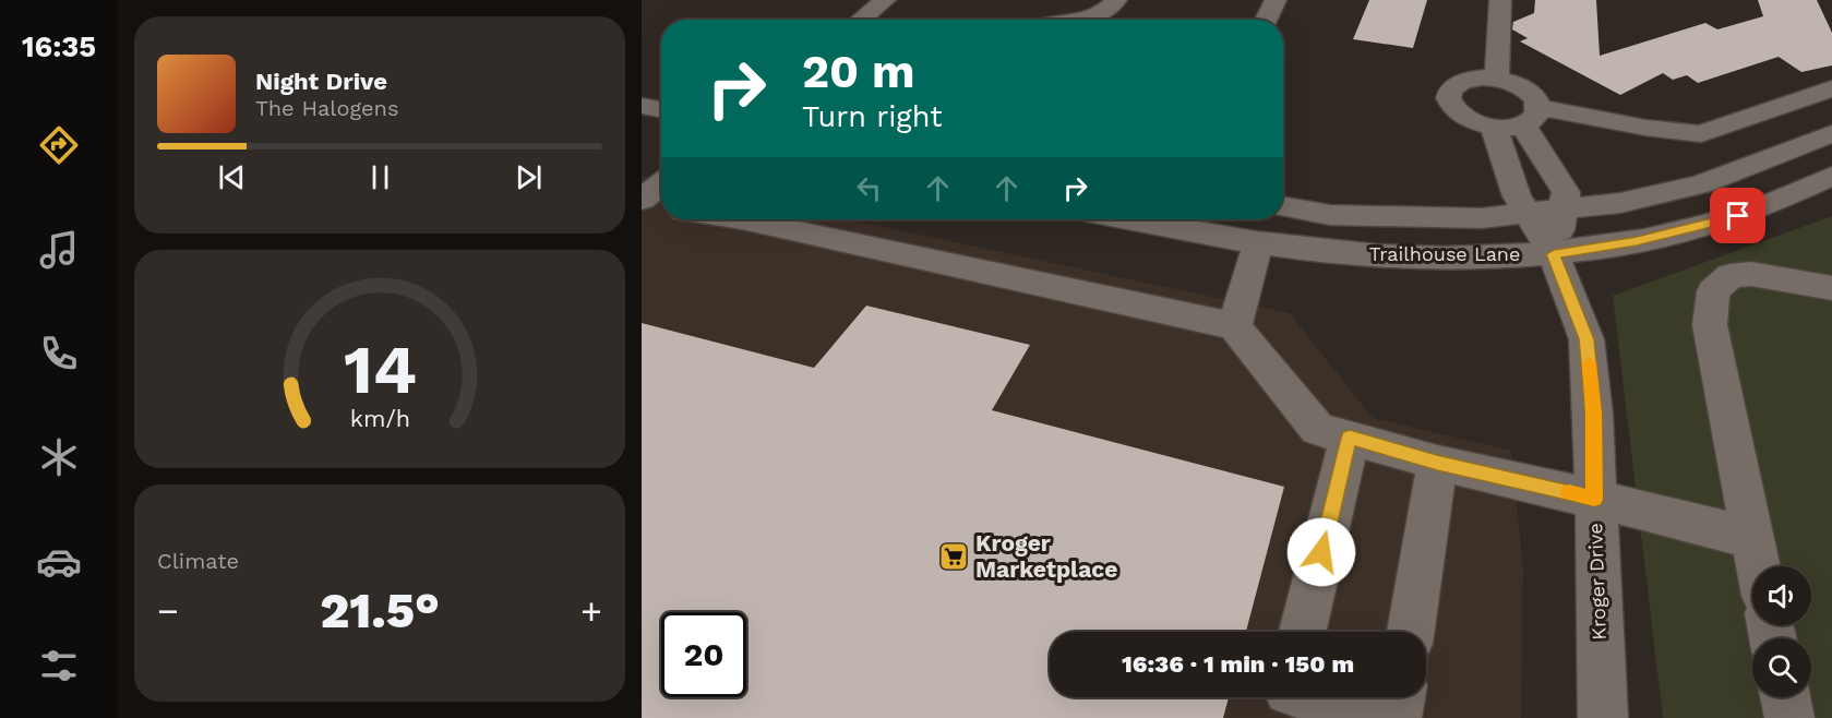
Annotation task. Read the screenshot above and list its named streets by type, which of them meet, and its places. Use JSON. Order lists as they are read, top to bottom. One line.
{"streets":{"street":["Trailhouse Lane","Kroger Drive"]},"crossings":[["Trailhouse Lane","Kroger Drive"]],"places":{"supermarket":["Kroger Marketplace"]},"page":{"tabs":"16:35","turn":["20 m","Turn right"],"song":["Night Drive","The Halogens"],"tile":"Climate","heat":["−","21.5°","+"],"limit":"20","trip":"16:36 · 1 min · 150 m","gauge":["14","km/h"]}}
